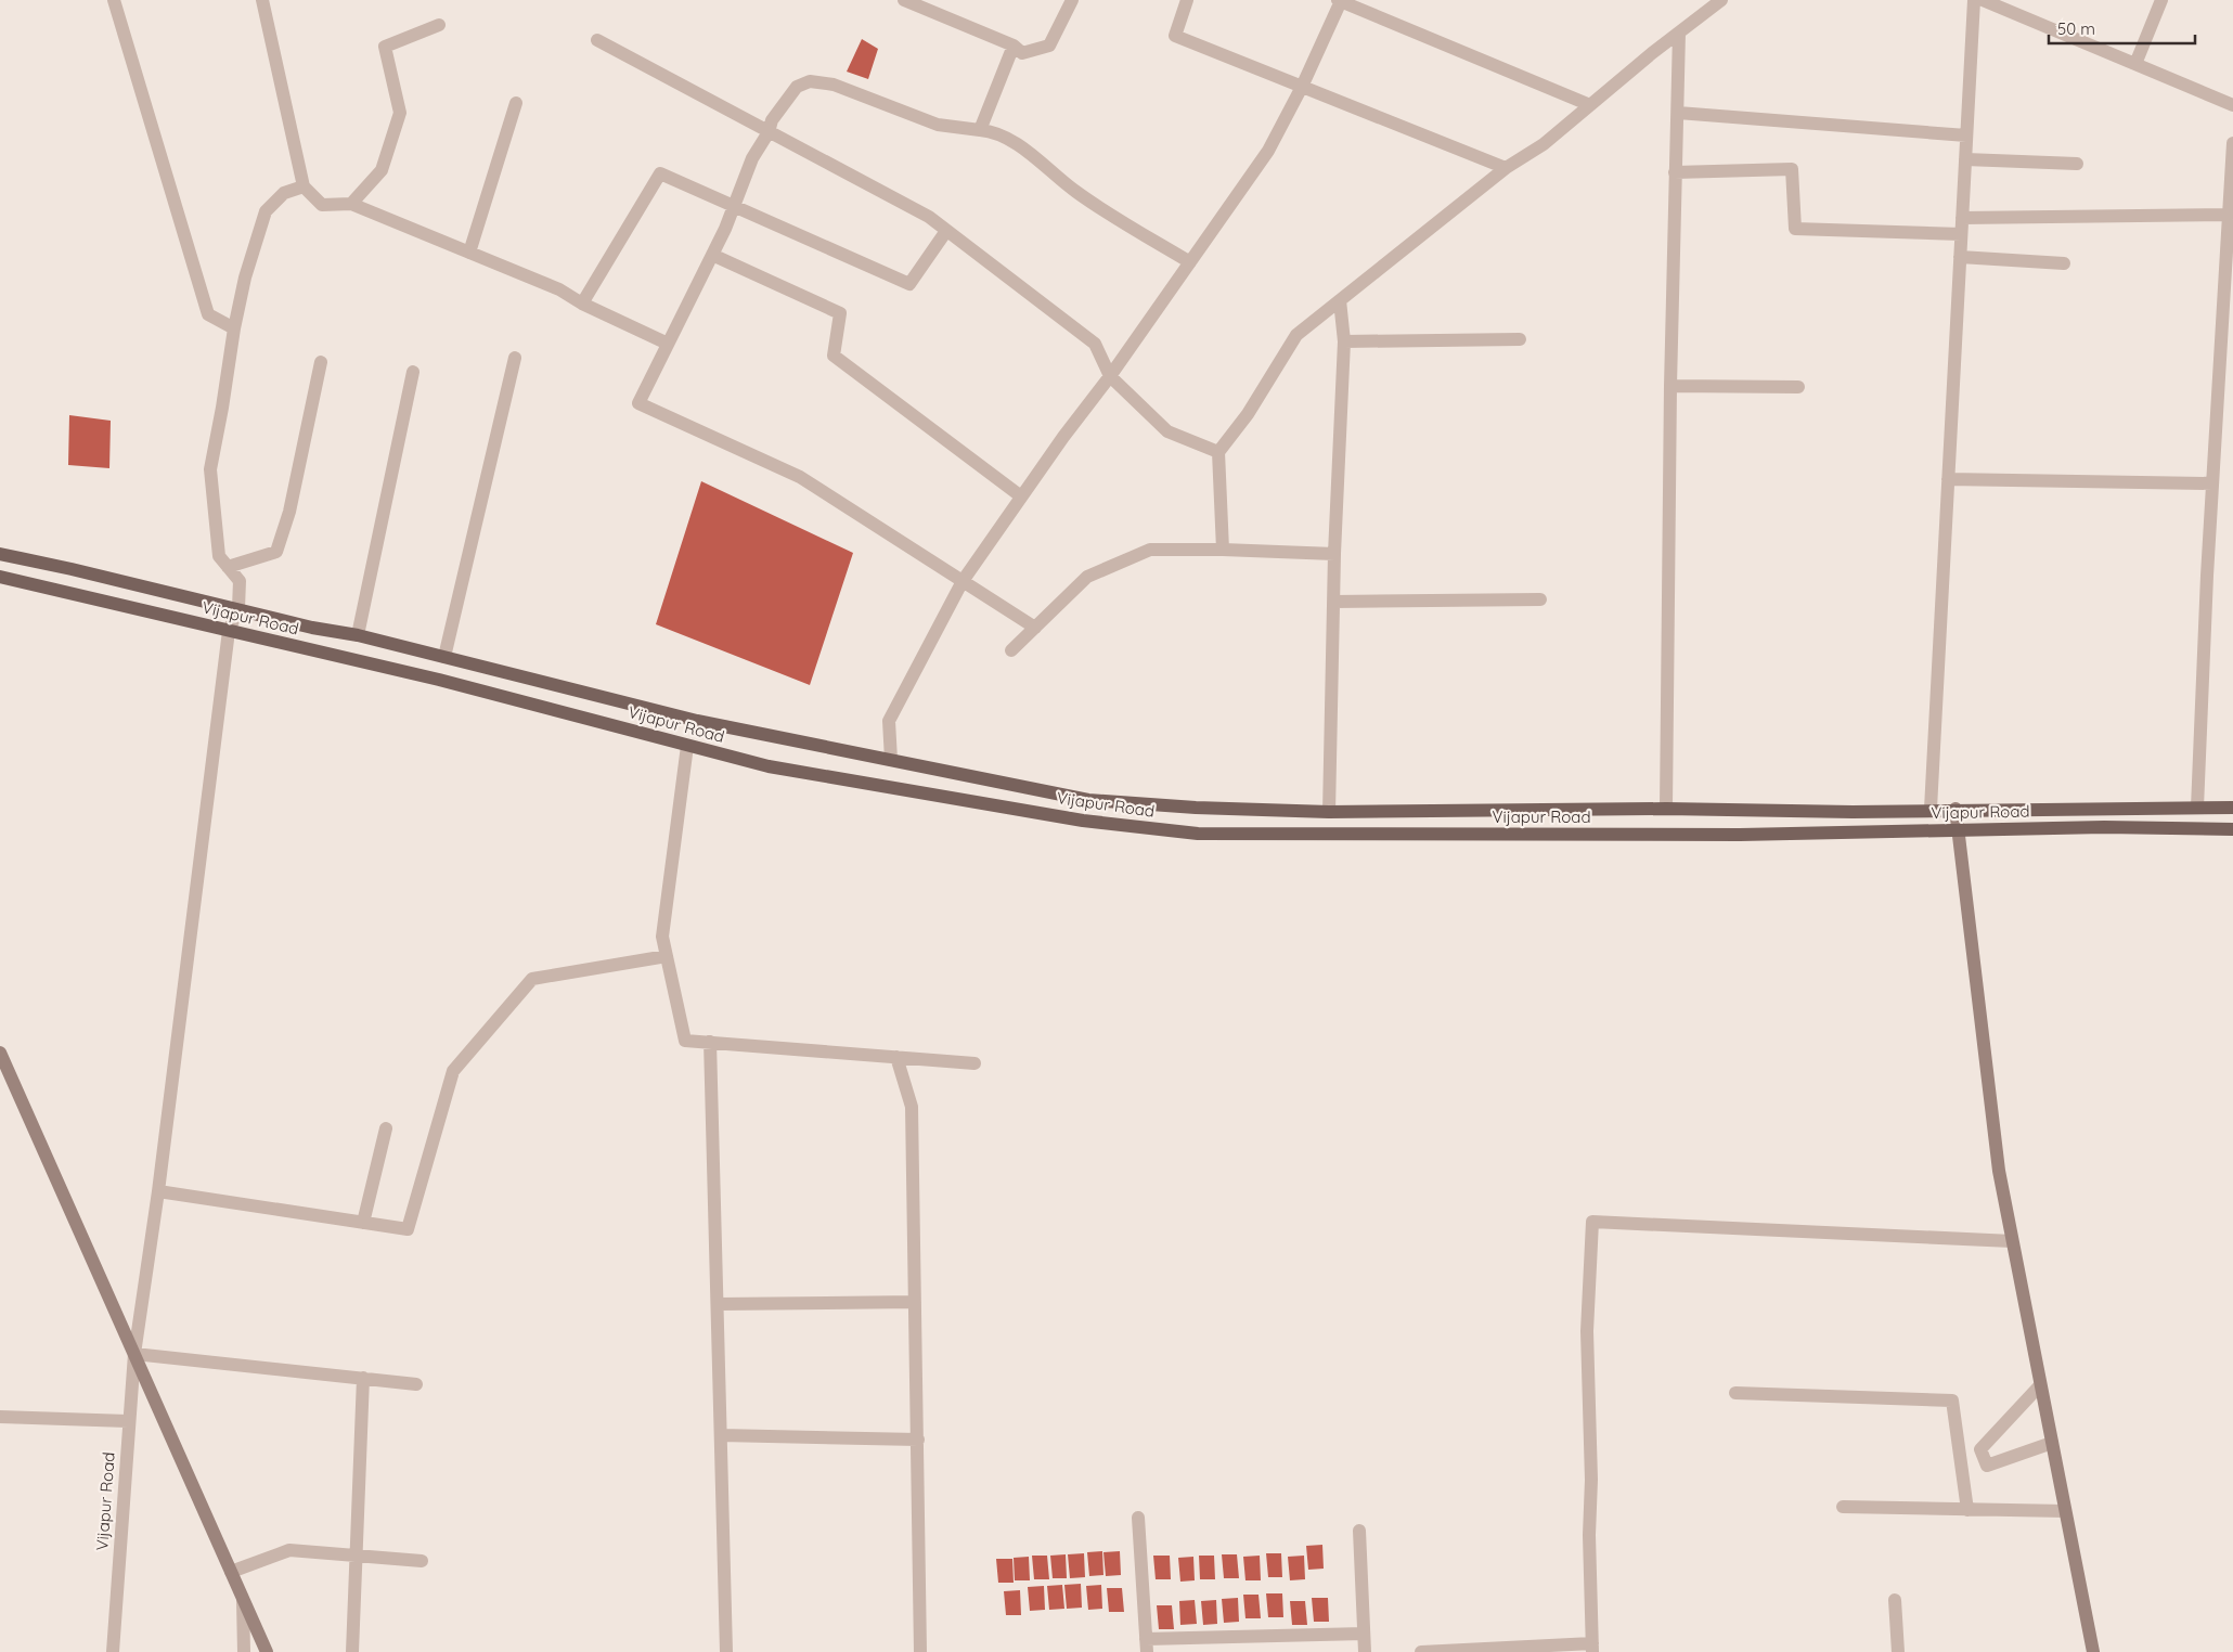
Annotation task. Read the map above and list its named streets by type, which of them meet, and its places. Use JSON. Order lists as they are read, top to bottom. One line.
{"streets":{"main road":["Vijapur Road"]},"scale_bar":"50 m"}
